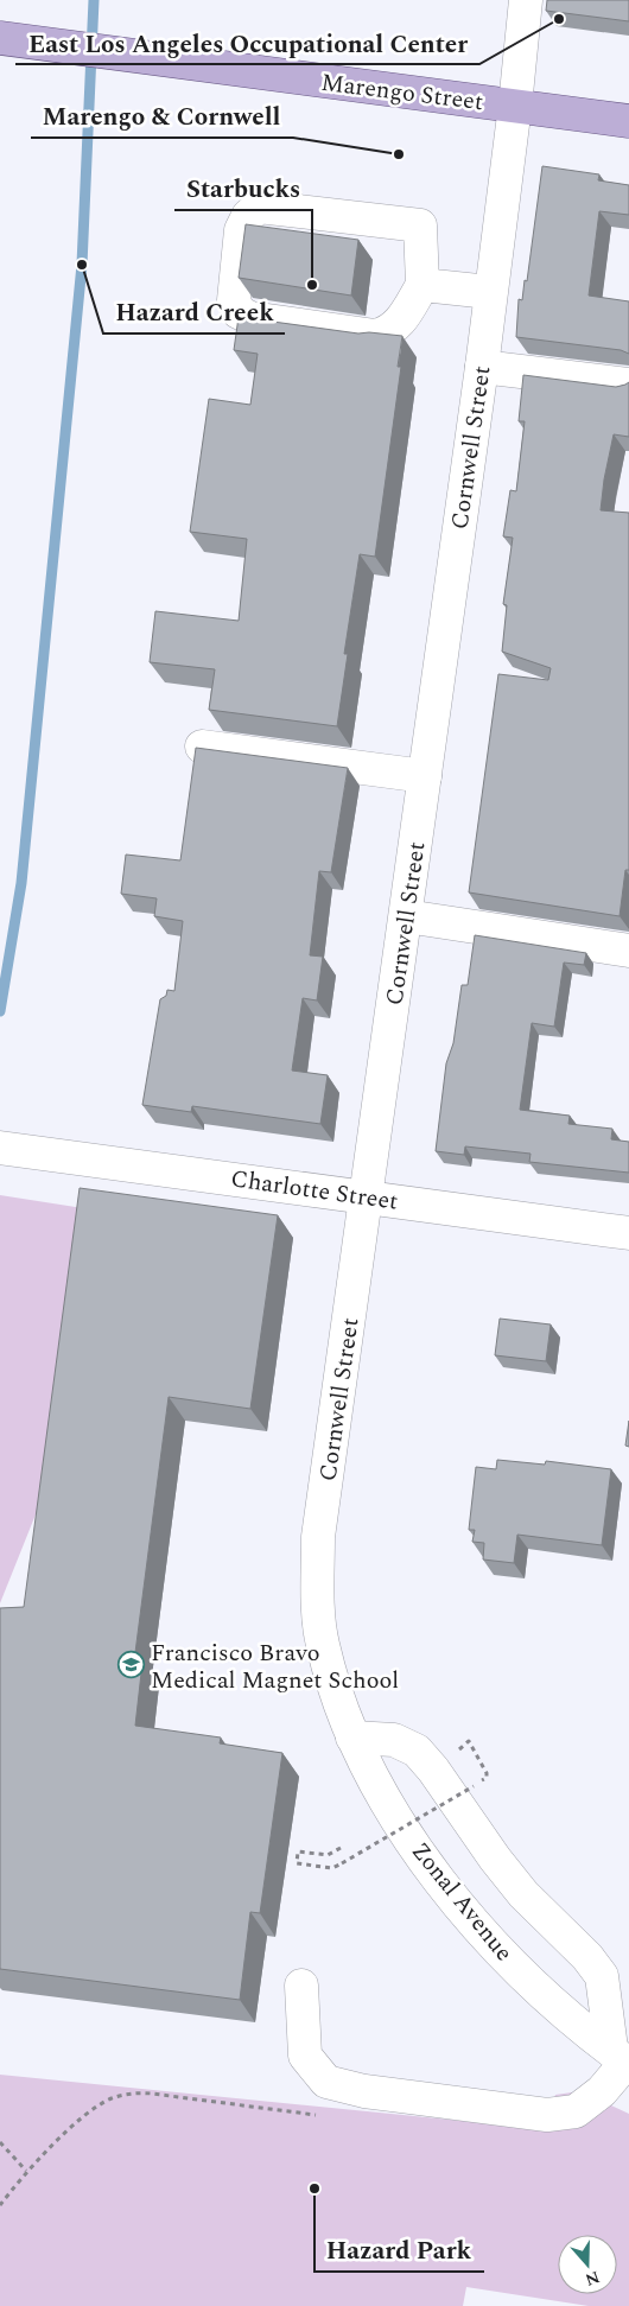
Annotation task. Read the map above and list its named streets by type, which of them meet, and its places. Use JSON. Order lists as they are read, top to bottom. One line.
{"streets":{"main road":["Marengo Street"],"street":["Cornwell Street","Charlotte Street","Zonal Avenue"]},"crossings":[["Marengo Street","Cornwell Street"],["Cornwell Street","Charlotte Street"],["Cornwell Street","Zonal Avenue"]],"places":{"other":["East Los Angeles Occupational Center","Marengo & Cornwell","Hazard Creek","Starbucks","Hazard Park"],"school or university":["Francisco Bravo Medical Magnet School"]},"north":"bottom"}
